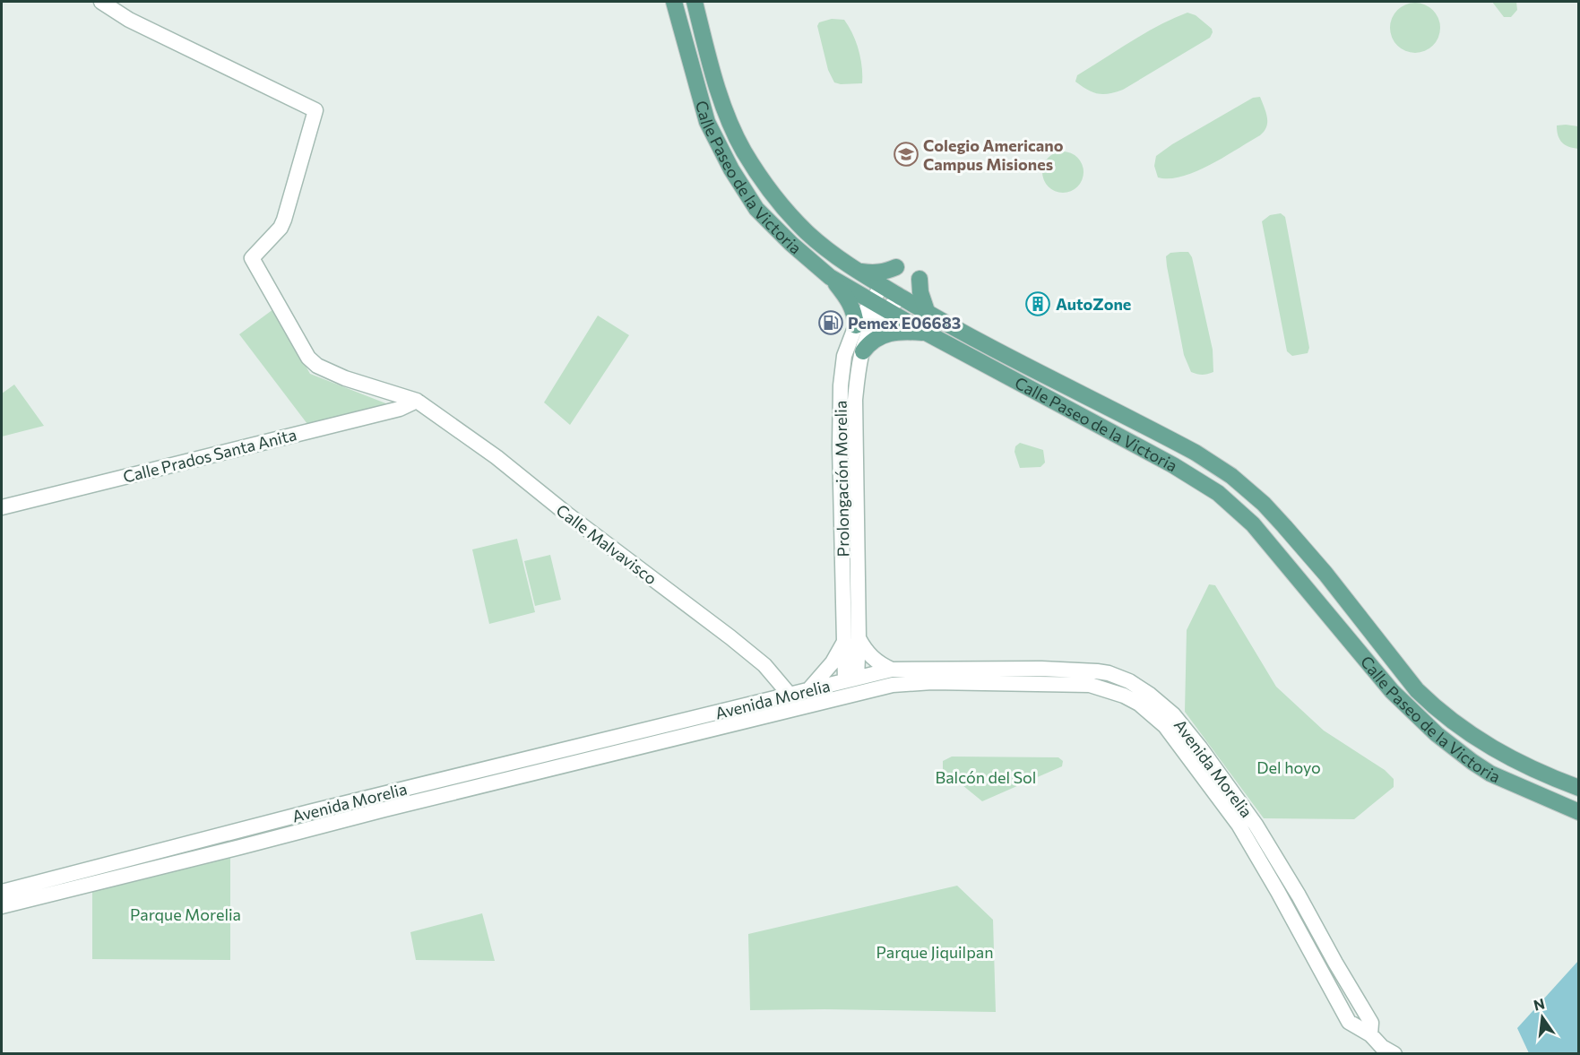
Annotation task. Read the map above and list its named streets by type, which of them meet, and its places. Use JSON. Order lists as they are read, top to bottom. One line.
{"streets":{"main road":["Calle Paseo de la Victoria","Calle Prados Santa Anita","Prolongación Morelia","Calle Malvavisco","Avenida Morelia"]},"crossings":[["Calle Paseo de la Victoria","Prolongación Morelia"],["Calle Prados Santa Anita","Calle Malvavisco"],["Prolongación Morelia","Avenida Morelia"],["Calle Malvavisco","Avenida Morelia"]],"parks":["Del hoyo","Balcón del Sol","Parque Morelia","Parque Jiquilpan"],"places":{"school or university":["Colegio Americano Campus Misiones"],"building":["AutoZone"],"fuel station":["Pemex E06683"]},"north":"top"}
